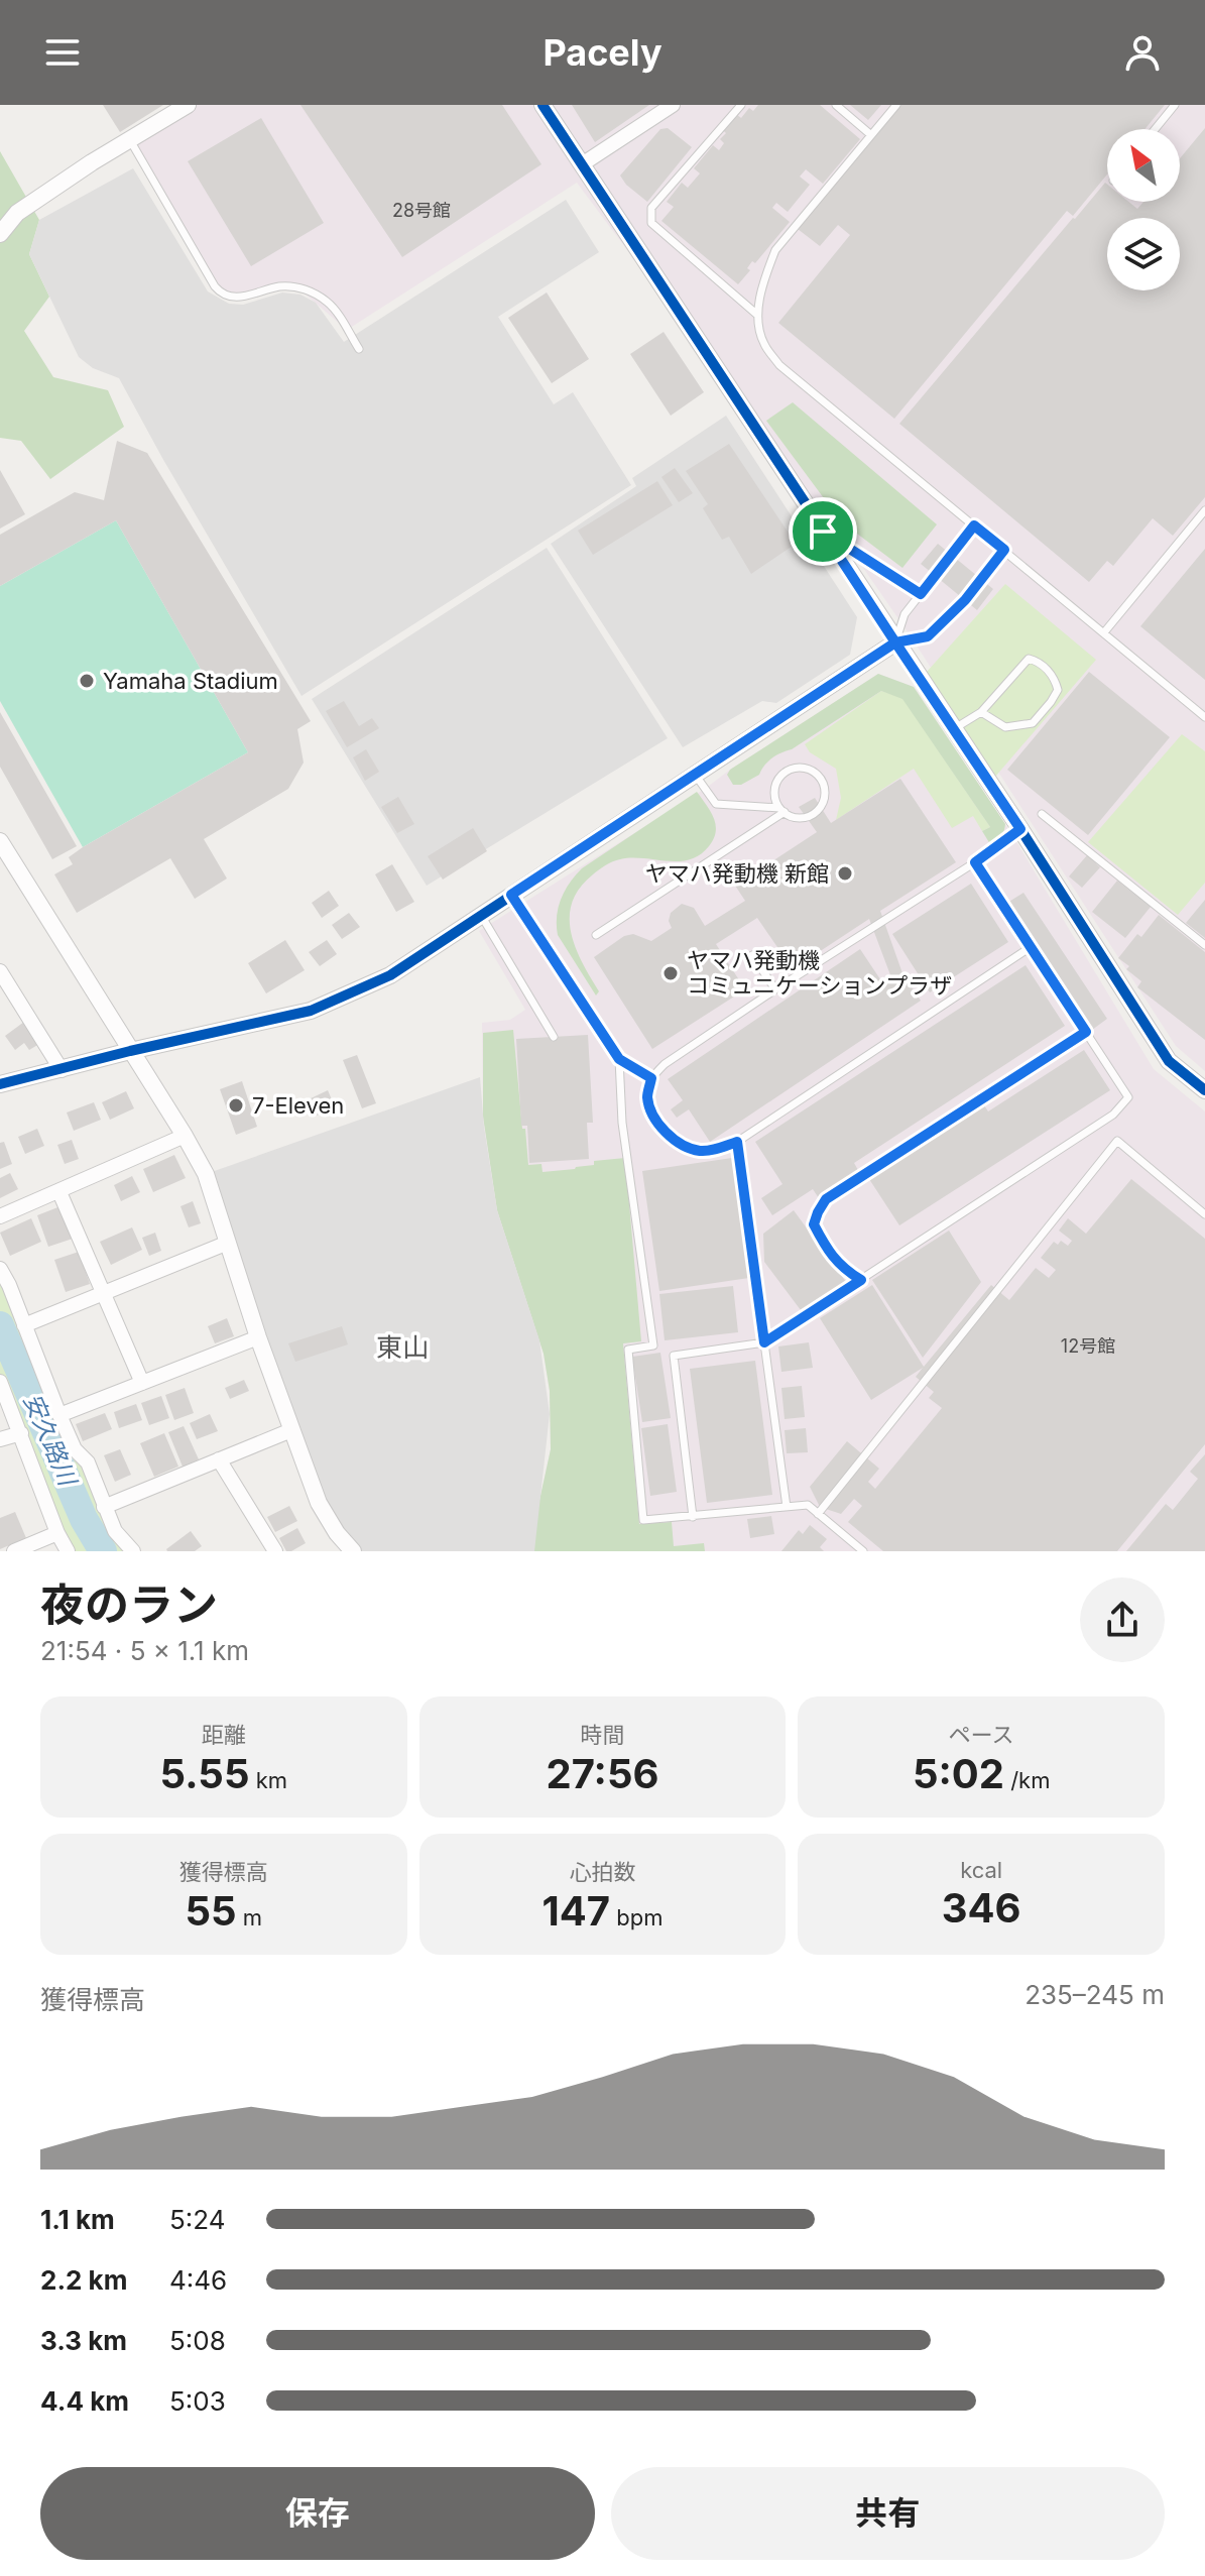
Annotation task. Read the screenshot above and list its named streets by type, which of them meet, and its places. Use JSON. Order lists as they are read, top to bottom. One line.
{"districts":["東山"],"water":["安久路川"],"places":["Yamaha Stadium","ヤマハ発動機 新館","ヤマハ発動機 コミュニケーションプラザ","7-Eleven"],"house_numbers":["28号館","12号館"],"north":"top left","page":{"header":"Pacely","heading":["夜のラン","21:54 · 5 × 1.1 km"],"stats":[["距離","5.55 km"],["時間","27:56"],["ペース","5:02 /km"],["獲得標高","55 m"],["心拍数","147 bpm"],["kcal","346"]],"chart":["獲得標高","235–245 m"],"list":[{"name":"1.1 km","note":"5:24"},{"name":"2.2 km","note":"4:46"},{"name":"3.3 km","note":"5:08"},{"name":"4.4 km","note":"5:03"}],"buttons":["保存","共有"]}}
